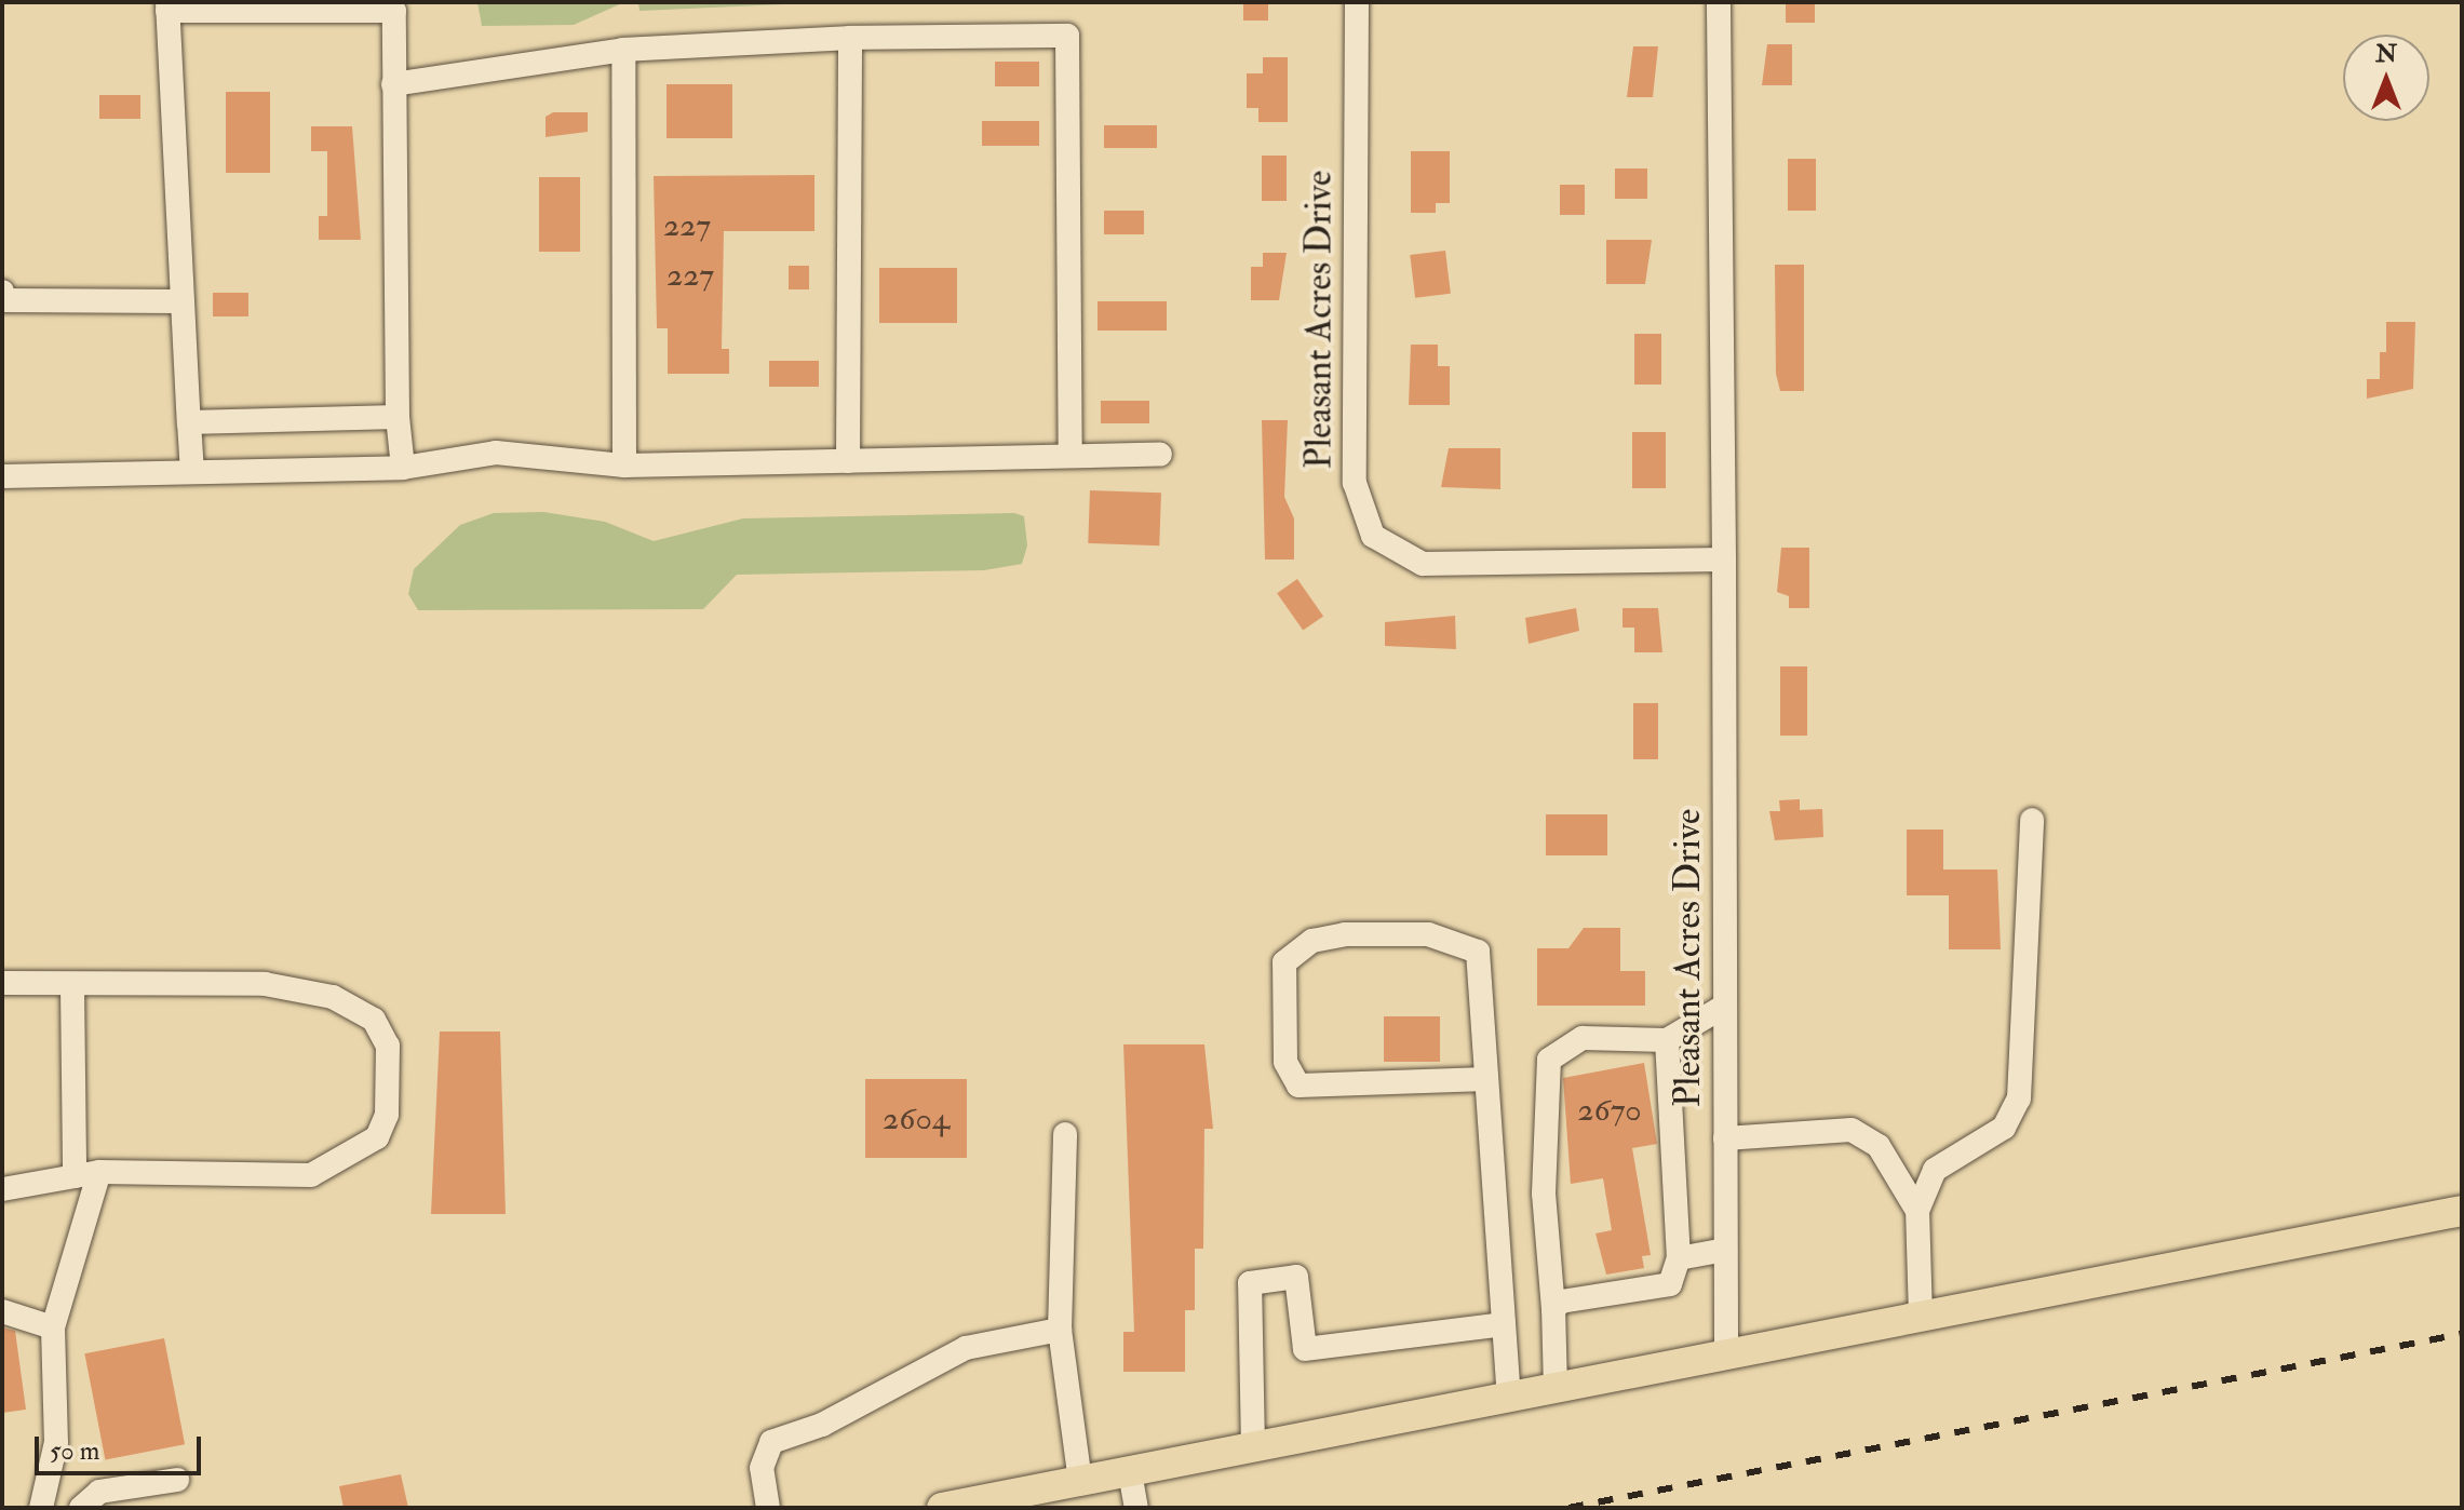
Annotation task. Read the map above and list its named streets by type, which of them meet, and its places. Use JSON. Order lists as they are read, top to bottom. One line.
{"streets":{"street":["Pleasant Acres Drive"]},"house_numbers":["227","227","2670","2604"],"scale_bar":"50 m","north":"top"}
